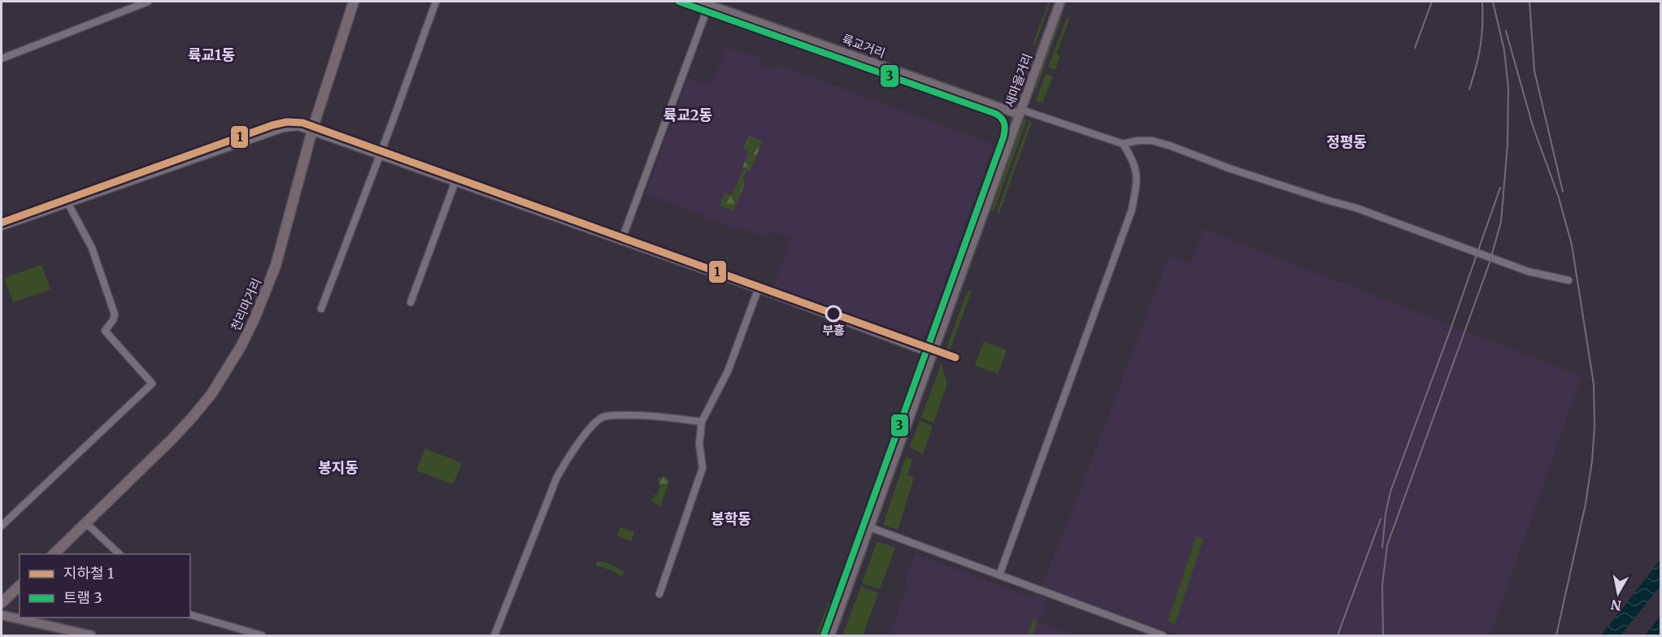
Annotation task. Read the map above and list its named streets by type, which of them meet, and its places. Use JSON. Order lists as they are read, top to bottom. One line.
{"streets":{"highway":["천리마거리"],"main road":["륙교거리","새마을거리"]},"crossings":[["륙교거리","새마을거리"]],"districts":["륙교1동","륙교2동","정평동","봉지동","봉학동"],"places":["부흥"],"lines":["tram line 3","metro line 1"],"legend":["지하철 1","트램 3"],"north":"bottom"}
